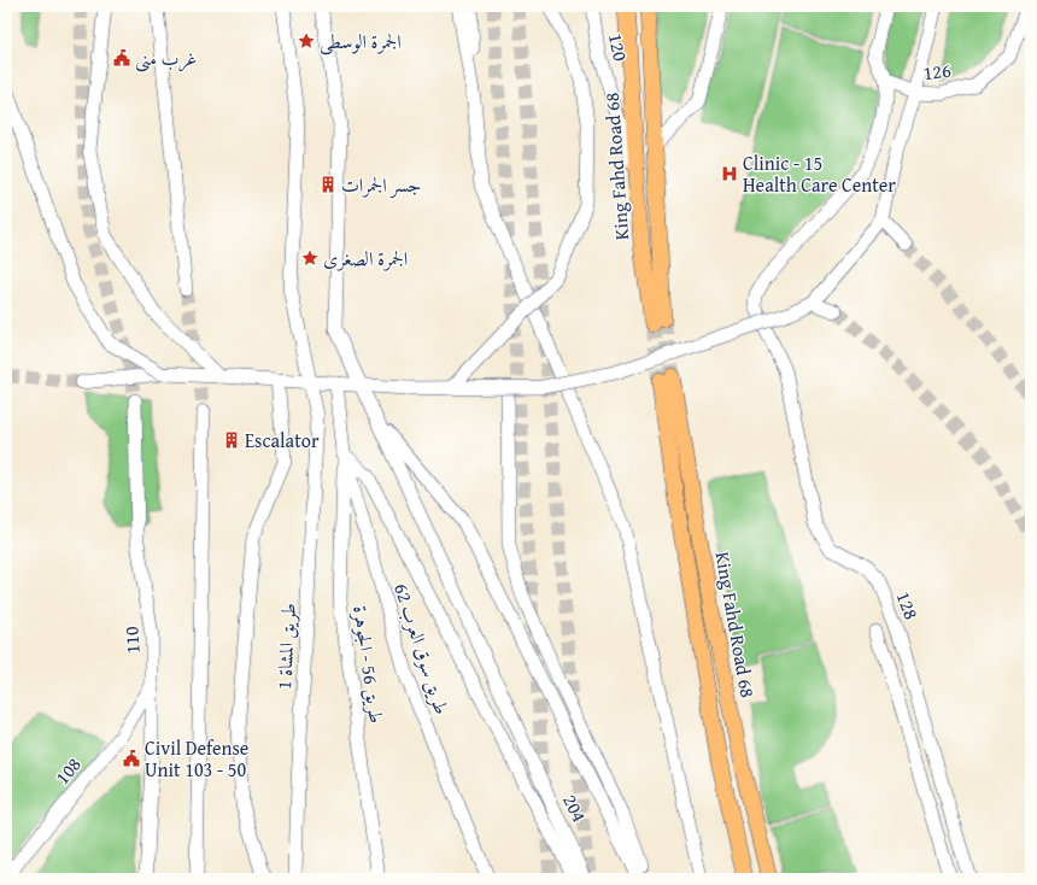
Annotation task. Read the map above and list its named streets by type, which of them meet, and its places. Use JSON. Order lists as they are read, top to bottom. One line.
{"streets":{"main road":["King Fahd Road 68"],"street":["120","126","128","110","طريق المشاة 1","طريق سوق العرب 62","طريق 56 - الجوهرة","108","204"]},"crossings":[["120","King Fahd Road 68"],["126","128"],["110","108"],["طريق سوق العرب 62","طريق 56 - الجوهرة"]],"places":{"place":["الجمرة الوسطى","الجمرة الصغرى"],"public building":["غرب منى","Civil Defense Unit 103 - 50"],"hospital":["Clinic - 15 Health Care Center"],"building":["جسر الجمرات","Escalator"]}}
